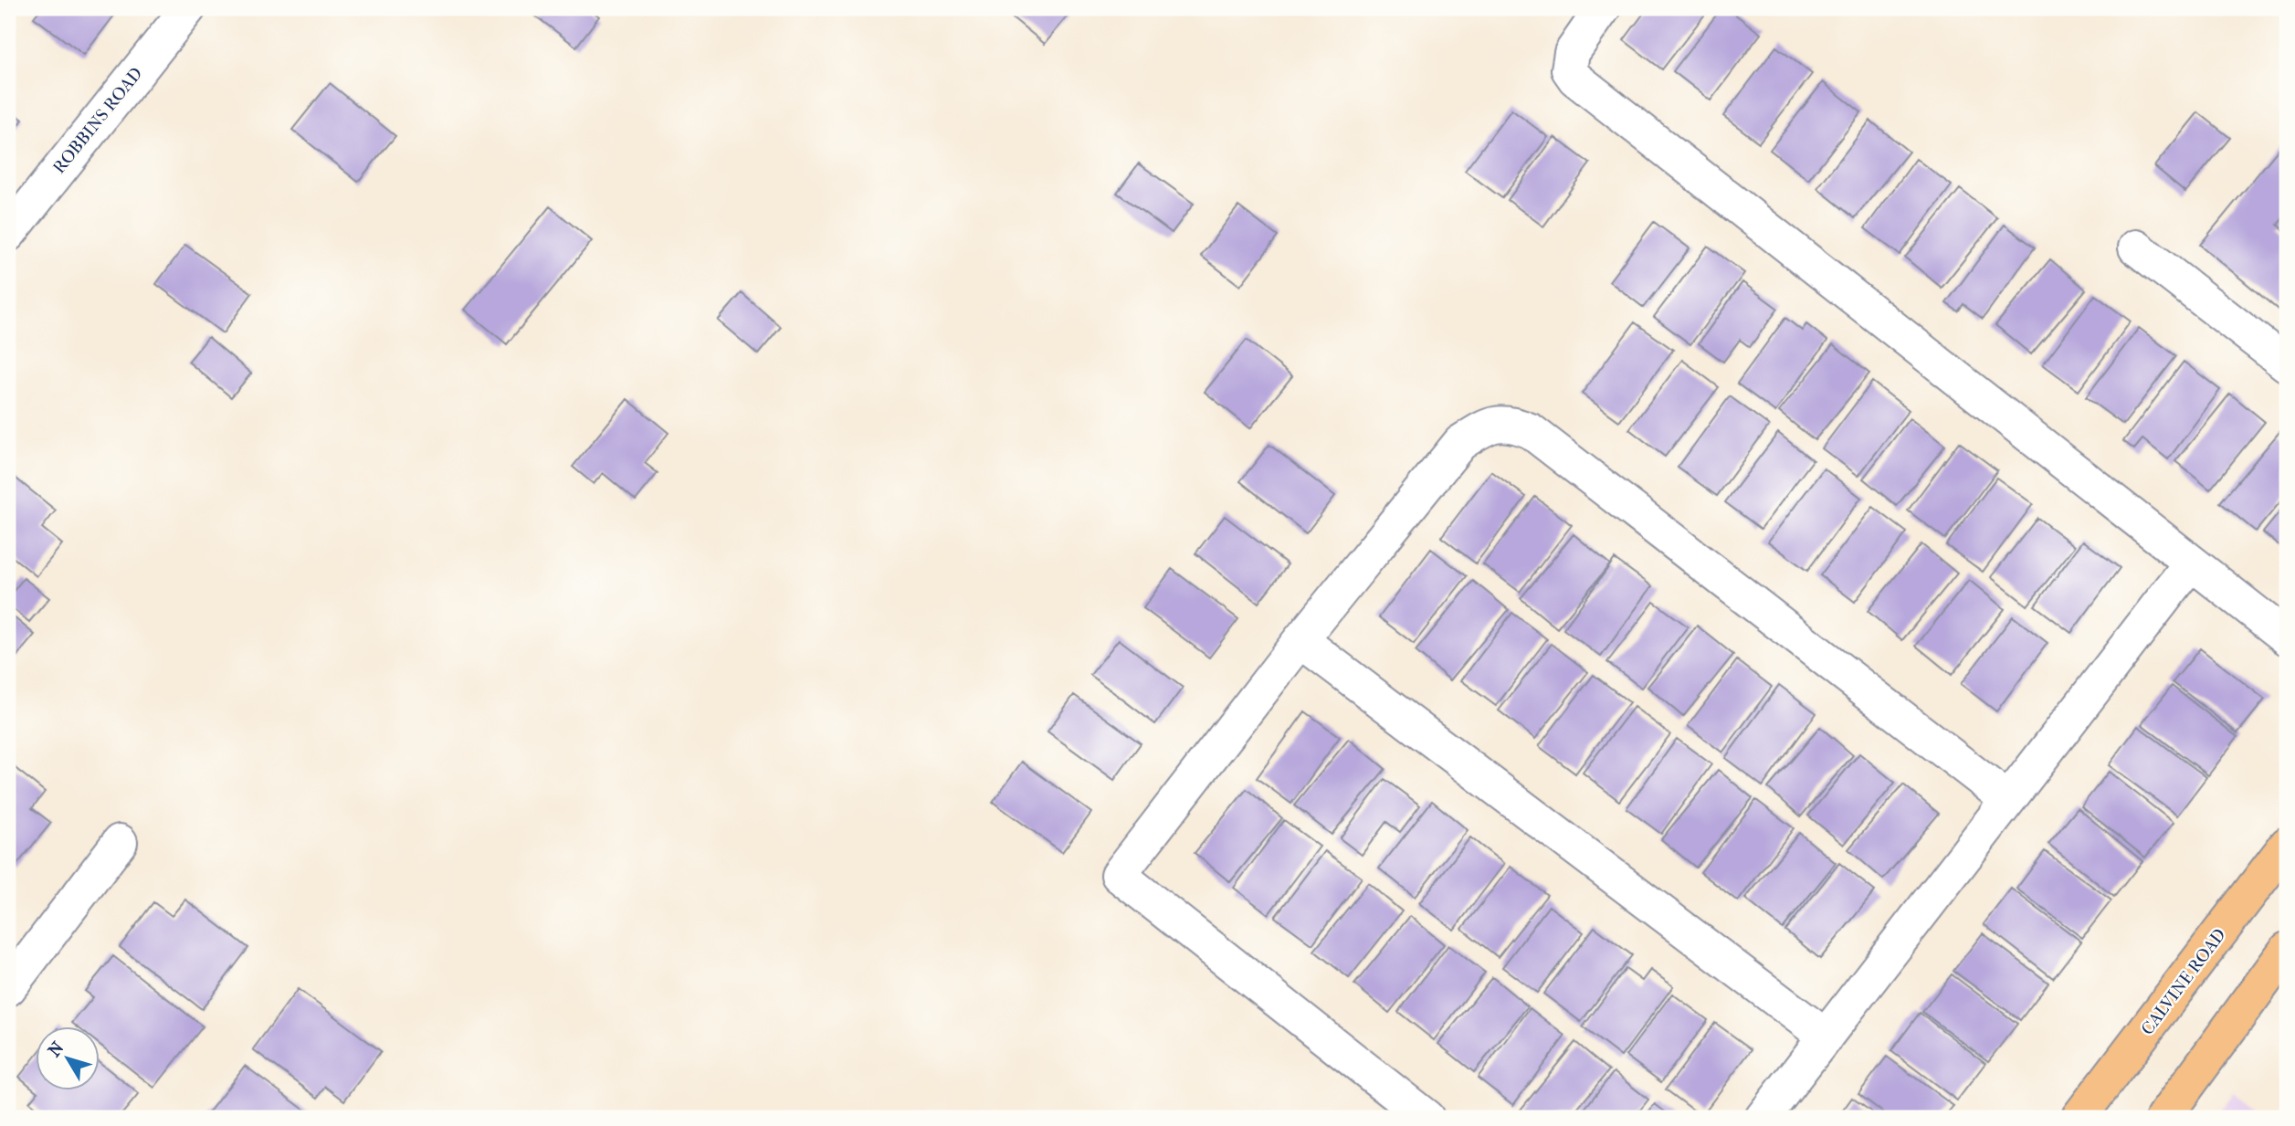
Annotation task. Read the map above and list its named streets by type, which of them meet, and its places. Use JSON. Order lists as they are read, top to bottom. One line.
{"streets":{"main road":["CALVINE ROAD"],"street":["ROBBINS ROAD"]},"north":"top left"}
